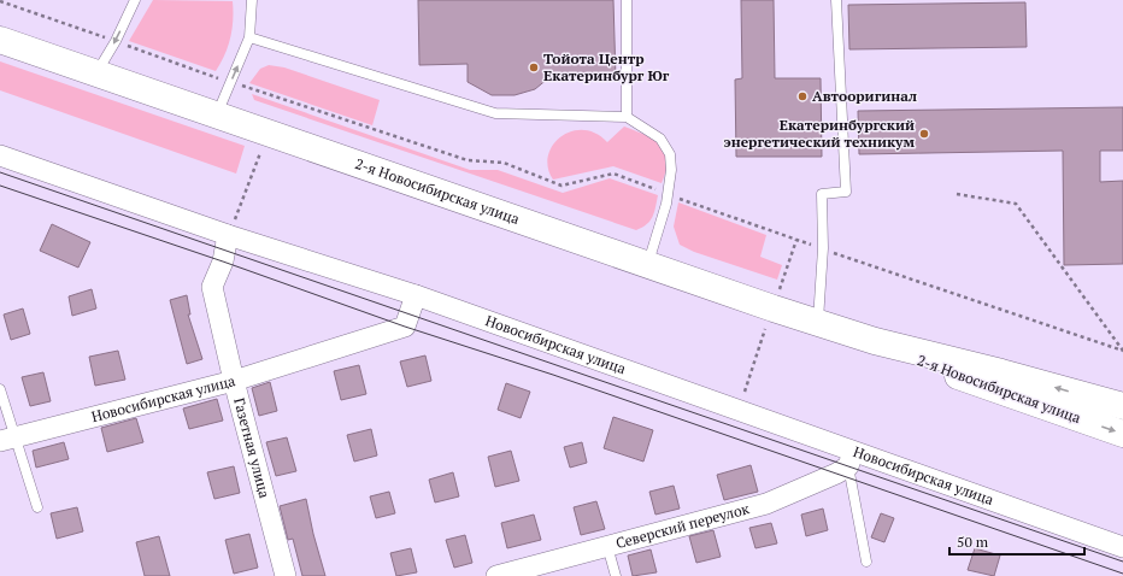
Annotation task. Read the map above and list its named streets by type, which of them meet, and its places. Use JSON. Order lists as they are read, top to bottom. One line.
{"streets":{"main road":["2-я Новосибирская улица"],"street":["Новосибирская улица","Газетная улица","Северский переулок"]},"crossings":[["Новосибирская улица","Газетная улица"],["Новосибирская улица","Северский переулок"]],"places":["Тойота Центр Екатеринбург Юг","Автооригинал","Екатеринбургский энергетический техникум"],"scale_bar":"50 m"}
